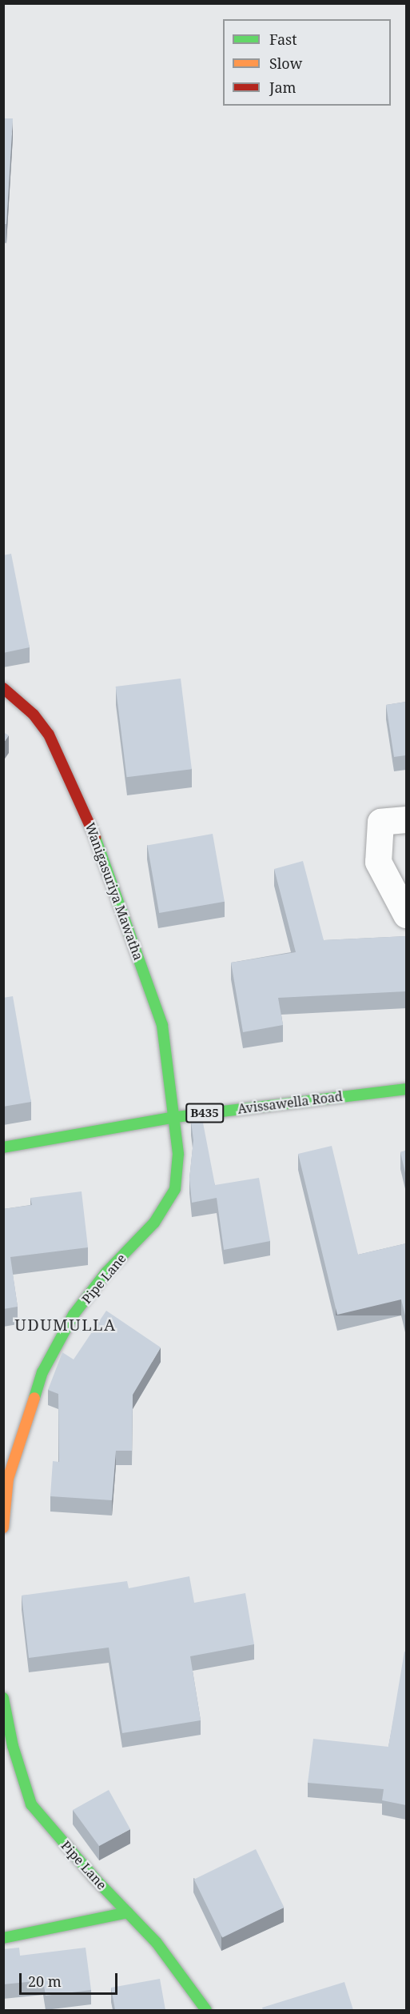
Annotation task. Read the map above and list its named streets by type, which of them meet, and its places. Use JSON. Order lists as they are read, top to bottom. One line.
{"streets":{"street":["Wanigasuriya Mawatha","Avissawella Road","B435","Pipe Lane"]},"crossings":[["Wanigasuriya Mawatha","Avissawella Road"],["Wanigasuriya Mawatha","Pipe Lane"],["Avissawella Road","Pipe Lane"]],"districts":["UDUMULLA"],"legend":["Fast","Slow","Jam"],"scale_bar":"20 m"}
